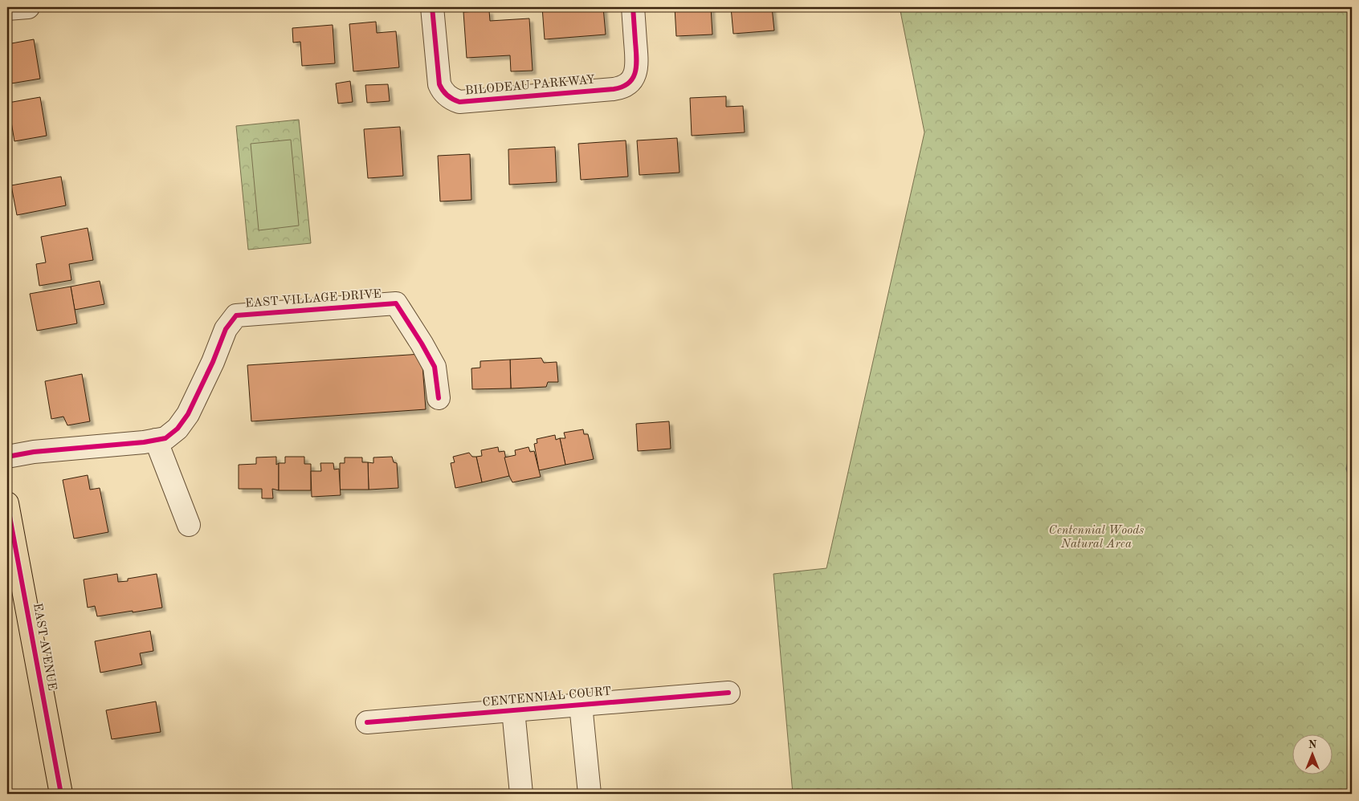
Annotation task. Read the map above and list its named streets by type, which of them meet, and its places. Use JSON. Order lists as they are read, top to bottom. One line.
{"streets":{"main road":["EAST AVENUE"],"street":["BILODEAU PARKWAY","EAST VILLAGE DRIVE","CENTENNIAL COURT"]},"parks":["Centennial Woods Natural Area"],"north":"top"}
